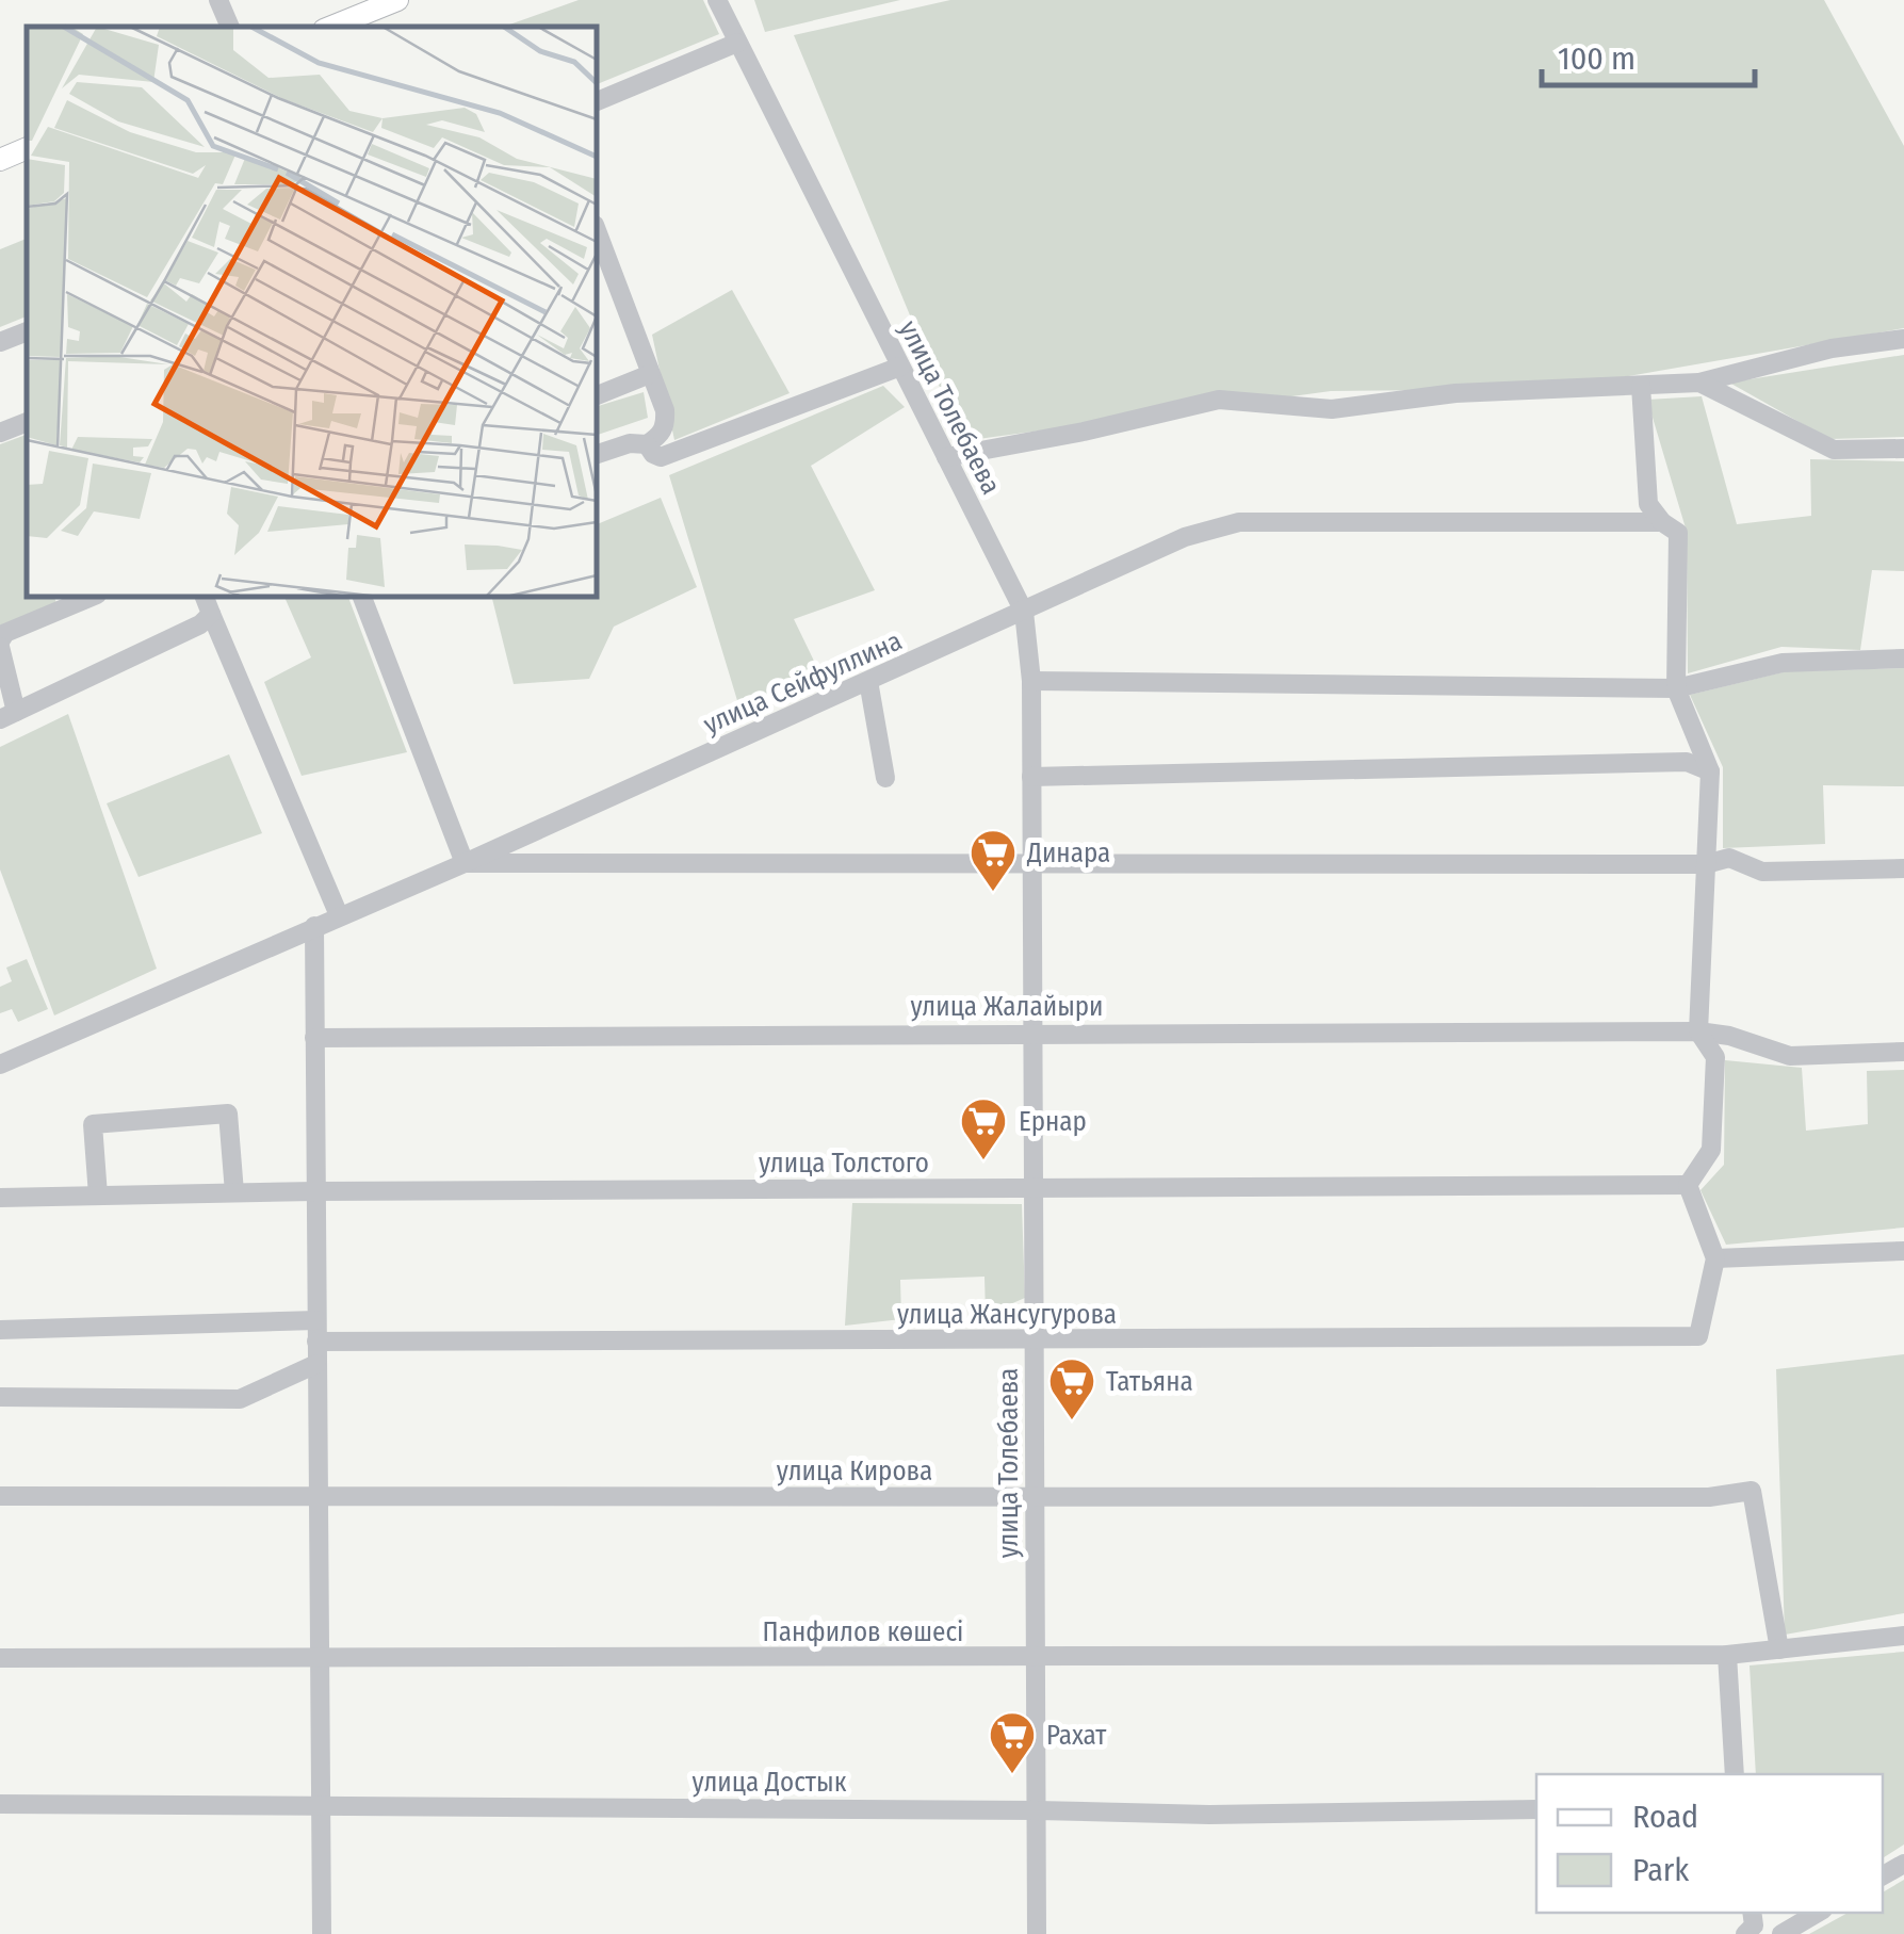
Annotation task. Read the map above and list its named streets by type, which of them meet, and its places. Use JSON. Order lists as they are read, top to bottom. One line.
{"streets":{"street":["улица Толебаева","улица Сейфуллина","улица Жалайыри","улица Толстого","улица Жансугурова","улица Кирова","Панфилов көшесі","улица Достык"]},"crossings":[["улица Толебаева","улица Сейфуллина"],["улица Толебаева","улица Жалайыри"],["улица Толебаева","улица Толстого"],["улица Толебаева","улица Жансугурова"],["улица Толебаева","улица Кирова"],["улица Толебаева","Панфилов көшесі"],["улица Толебаева","улица Достык"],["улица Кирова","Панфилов көшесі"]],"places":{"supermarket":["Динара","Ернар","Татьяна","Рахат"]},"legend":["Road","Park"],"scale_bar":"100 m"}
